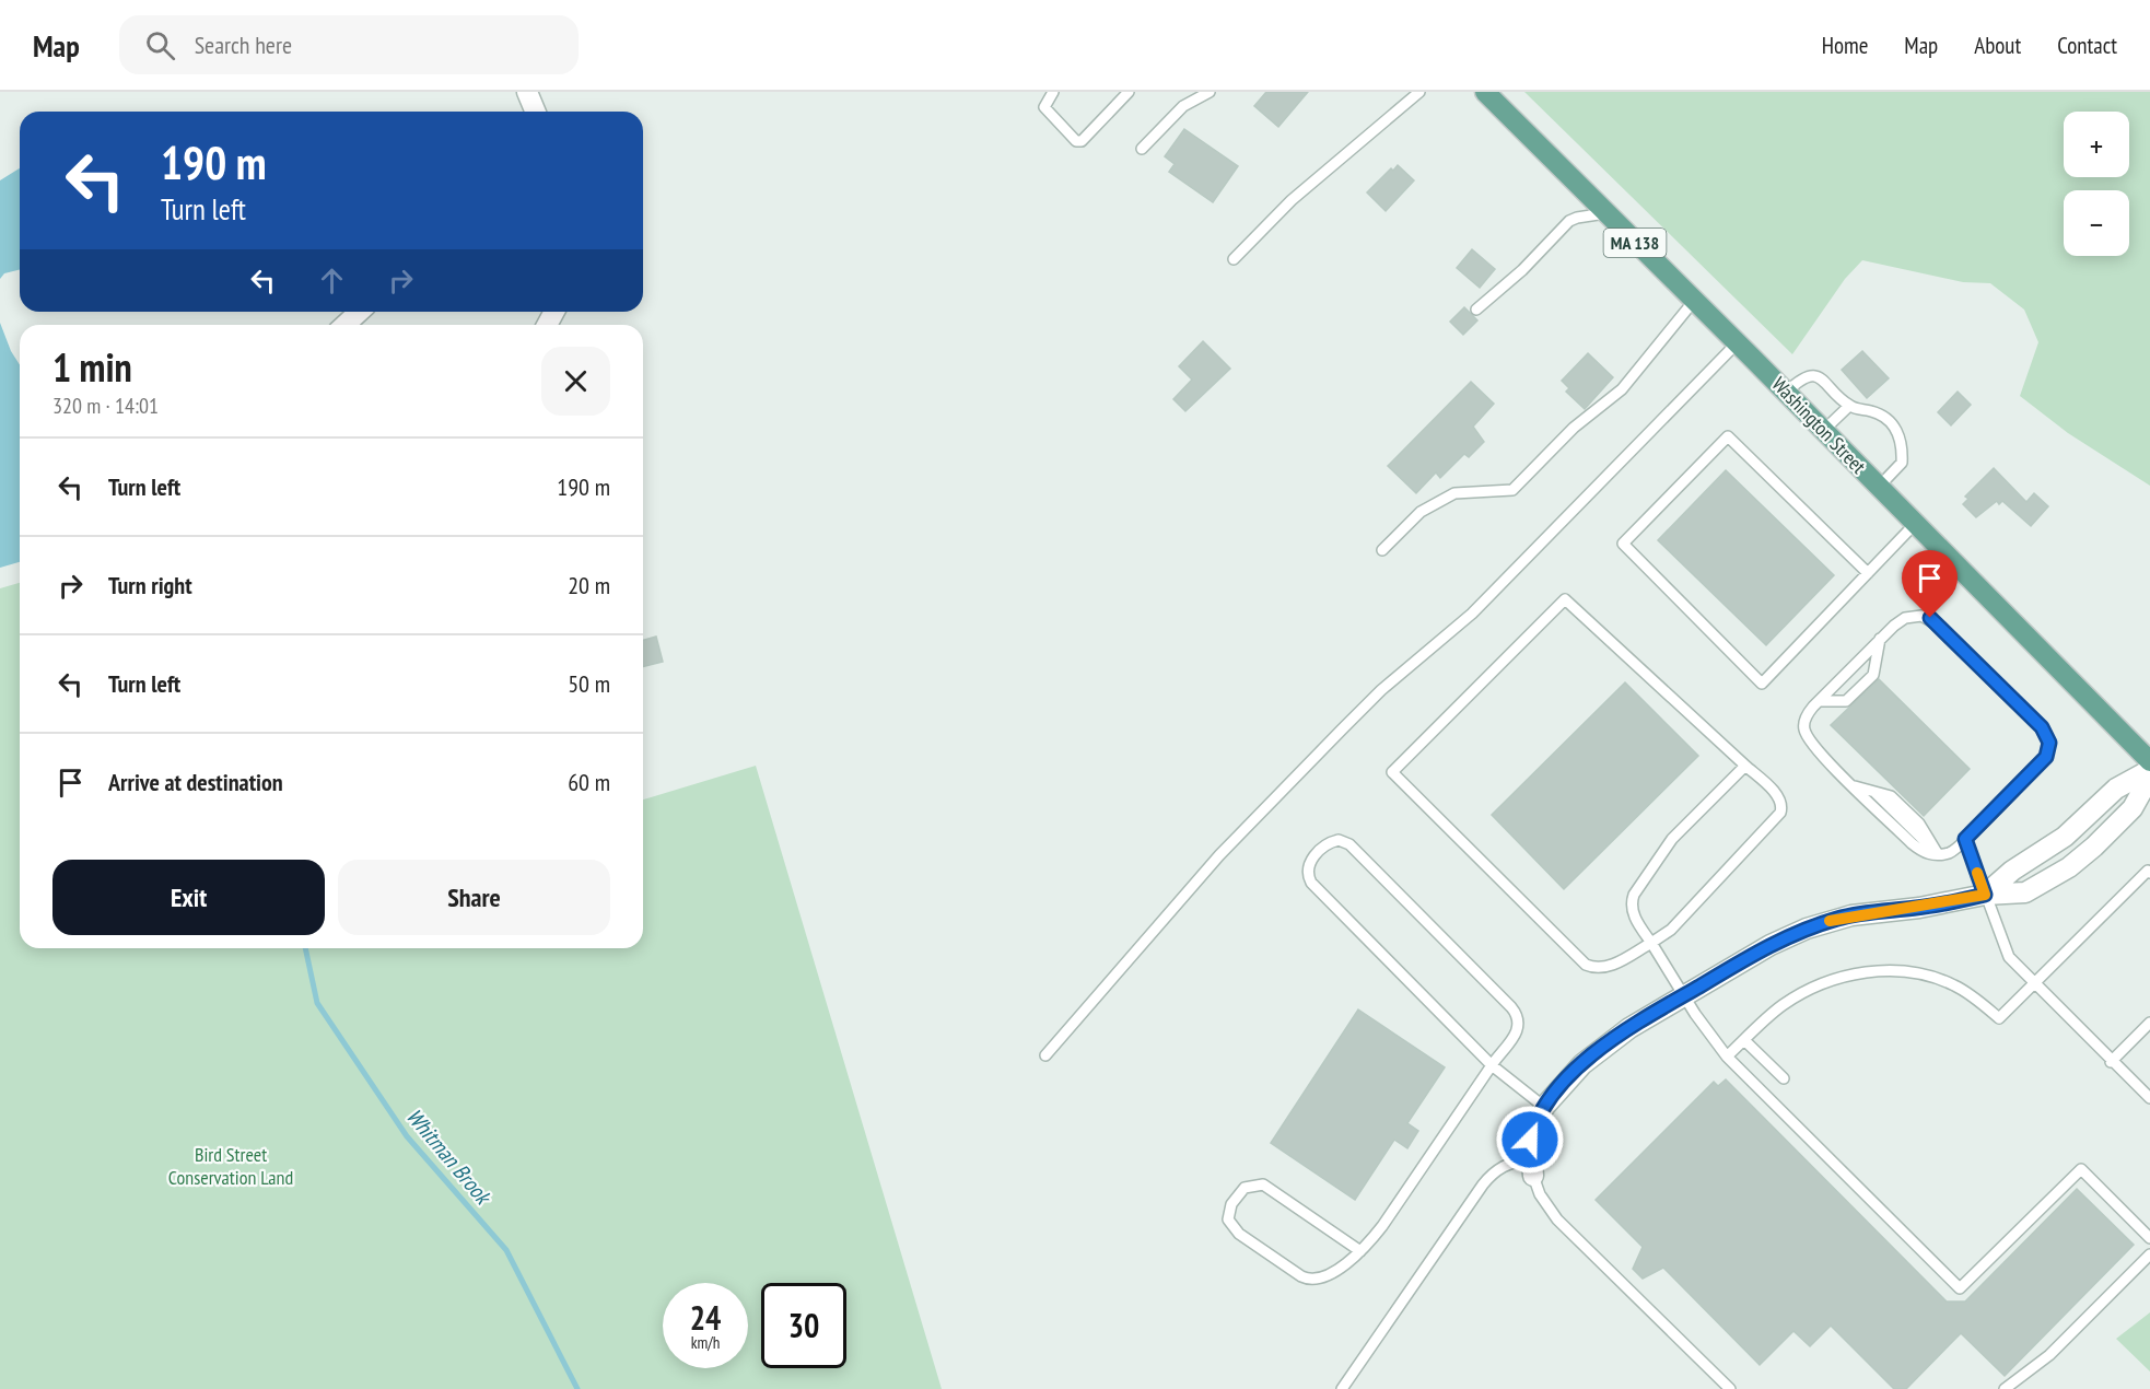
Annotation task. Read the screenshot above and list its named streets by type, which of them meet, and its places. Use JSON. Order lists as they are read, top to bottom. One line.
{"streets":{"main road":["MA 138","Washington Street"]},"water":["Whitman Brook"],"parks":["Bird Street Conservation Land"],"page":{"header":"Map","search":"Search here","nav":["Home","Map","About","Contact"],"map_buttons":["+","−"],"turn":["190 m","Turn left"],"heading":["1 min","320 m · 14:01"],"list":[{"name":"Turn left","value":"190 m"},{"name":"Turn right","value":"20 m"},{"name":"Turn left","value":"50 m"},{"name":"Arrive at destination","value":"60 m"}],"buttons":["Exit","Share"],"speed":"24 km/h","limit":"30"}}
